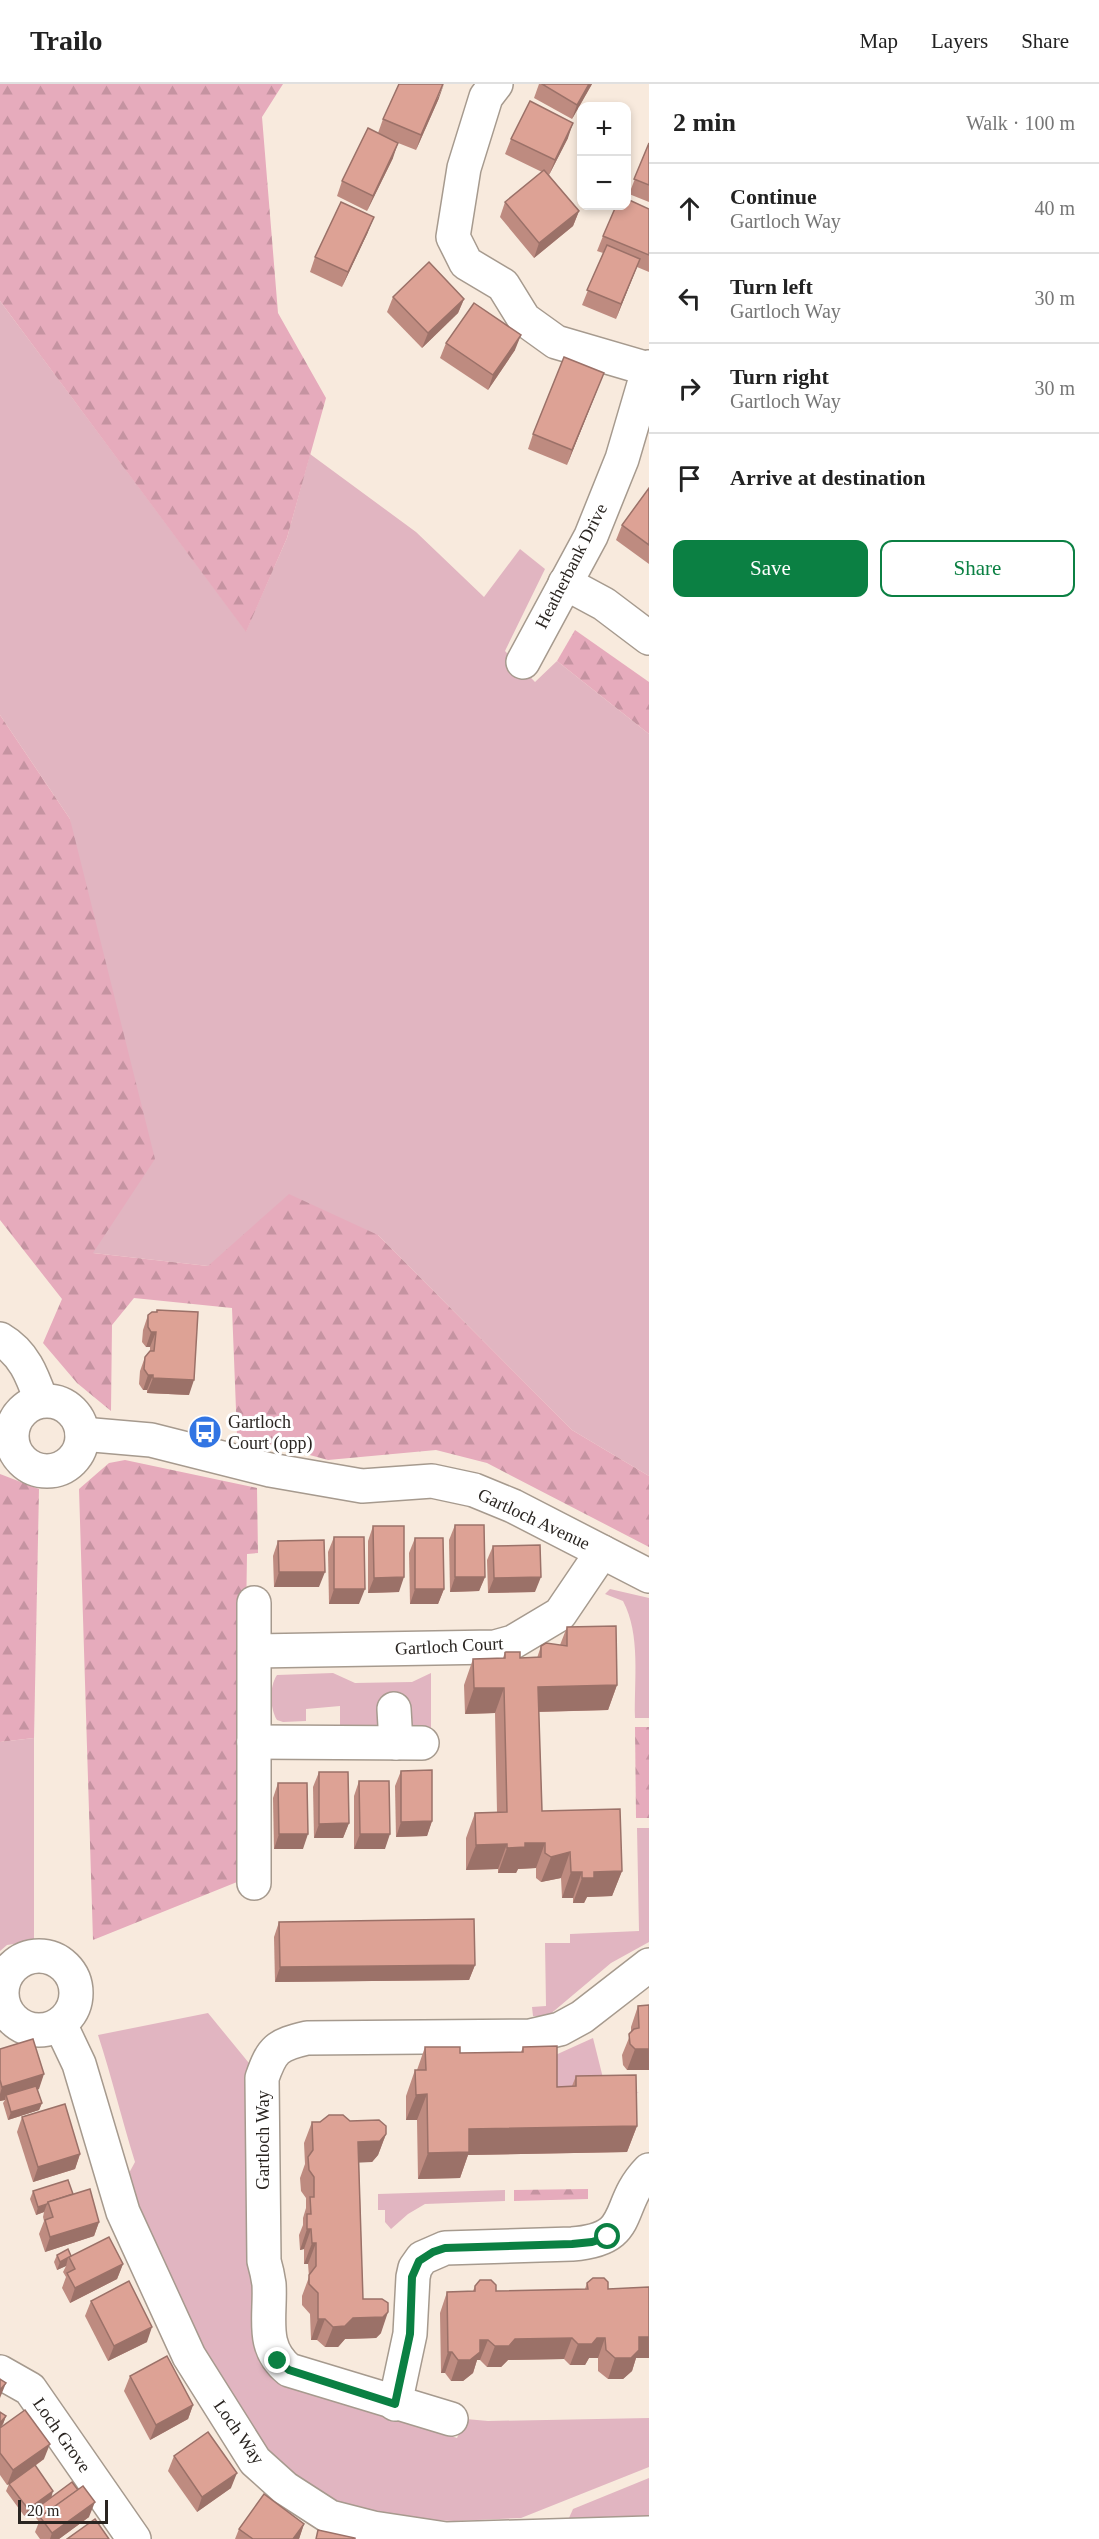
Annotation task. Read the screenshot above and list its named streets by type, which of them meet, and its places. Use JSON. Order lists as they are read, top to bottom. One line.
{"streets":{"street":["Heatherbank Drive","Gartloch Avenue","Gartloch Court","Gartloch Way","Loch Way","Loch Grove"]},"crossings":[["Gartloch Avenue","Gartloch Court"]],"places":{"bus stop":["Gartloch Court (opp)"]},"scale_bar":"20 m","page":{"header":"Trailo","nav":["Map","Layers","Share"],"heading":["2 min","Walk · 100 m"],"map_buttons":["+","−"],"list":[["Continue","Gartloch Way","40 m"],["Turn left","Gartloch Way","30 m"],["Turn right","Gartloch Way","30 m"],"Arrive at destination"],"buttons":["Save","Share"],"scale":"20 m"}}
